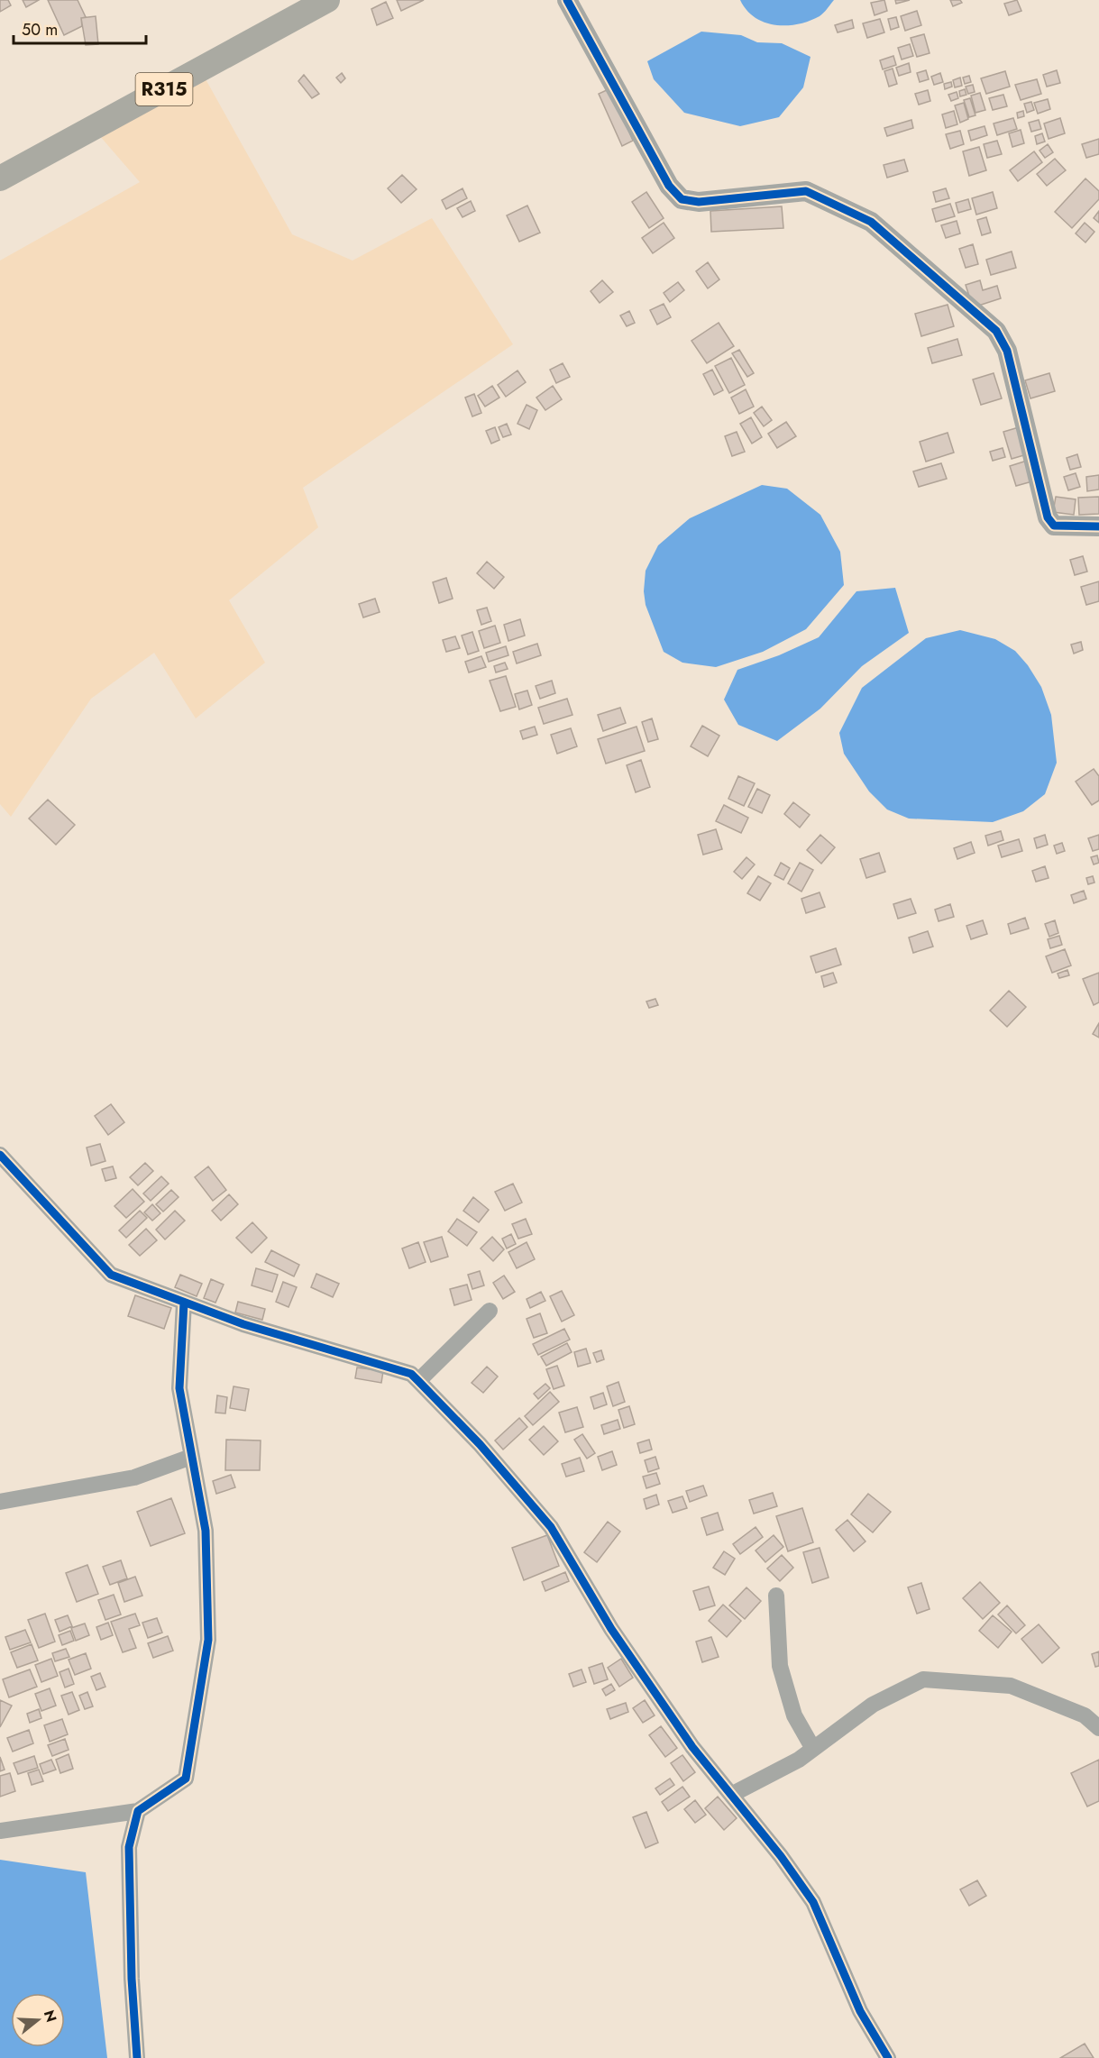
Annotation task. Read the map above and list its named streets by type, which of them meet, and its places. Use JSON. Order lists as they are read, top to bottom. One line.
{"streets":{"main road":["R315"]},"scale_bar":"50 m","north":"right"}
